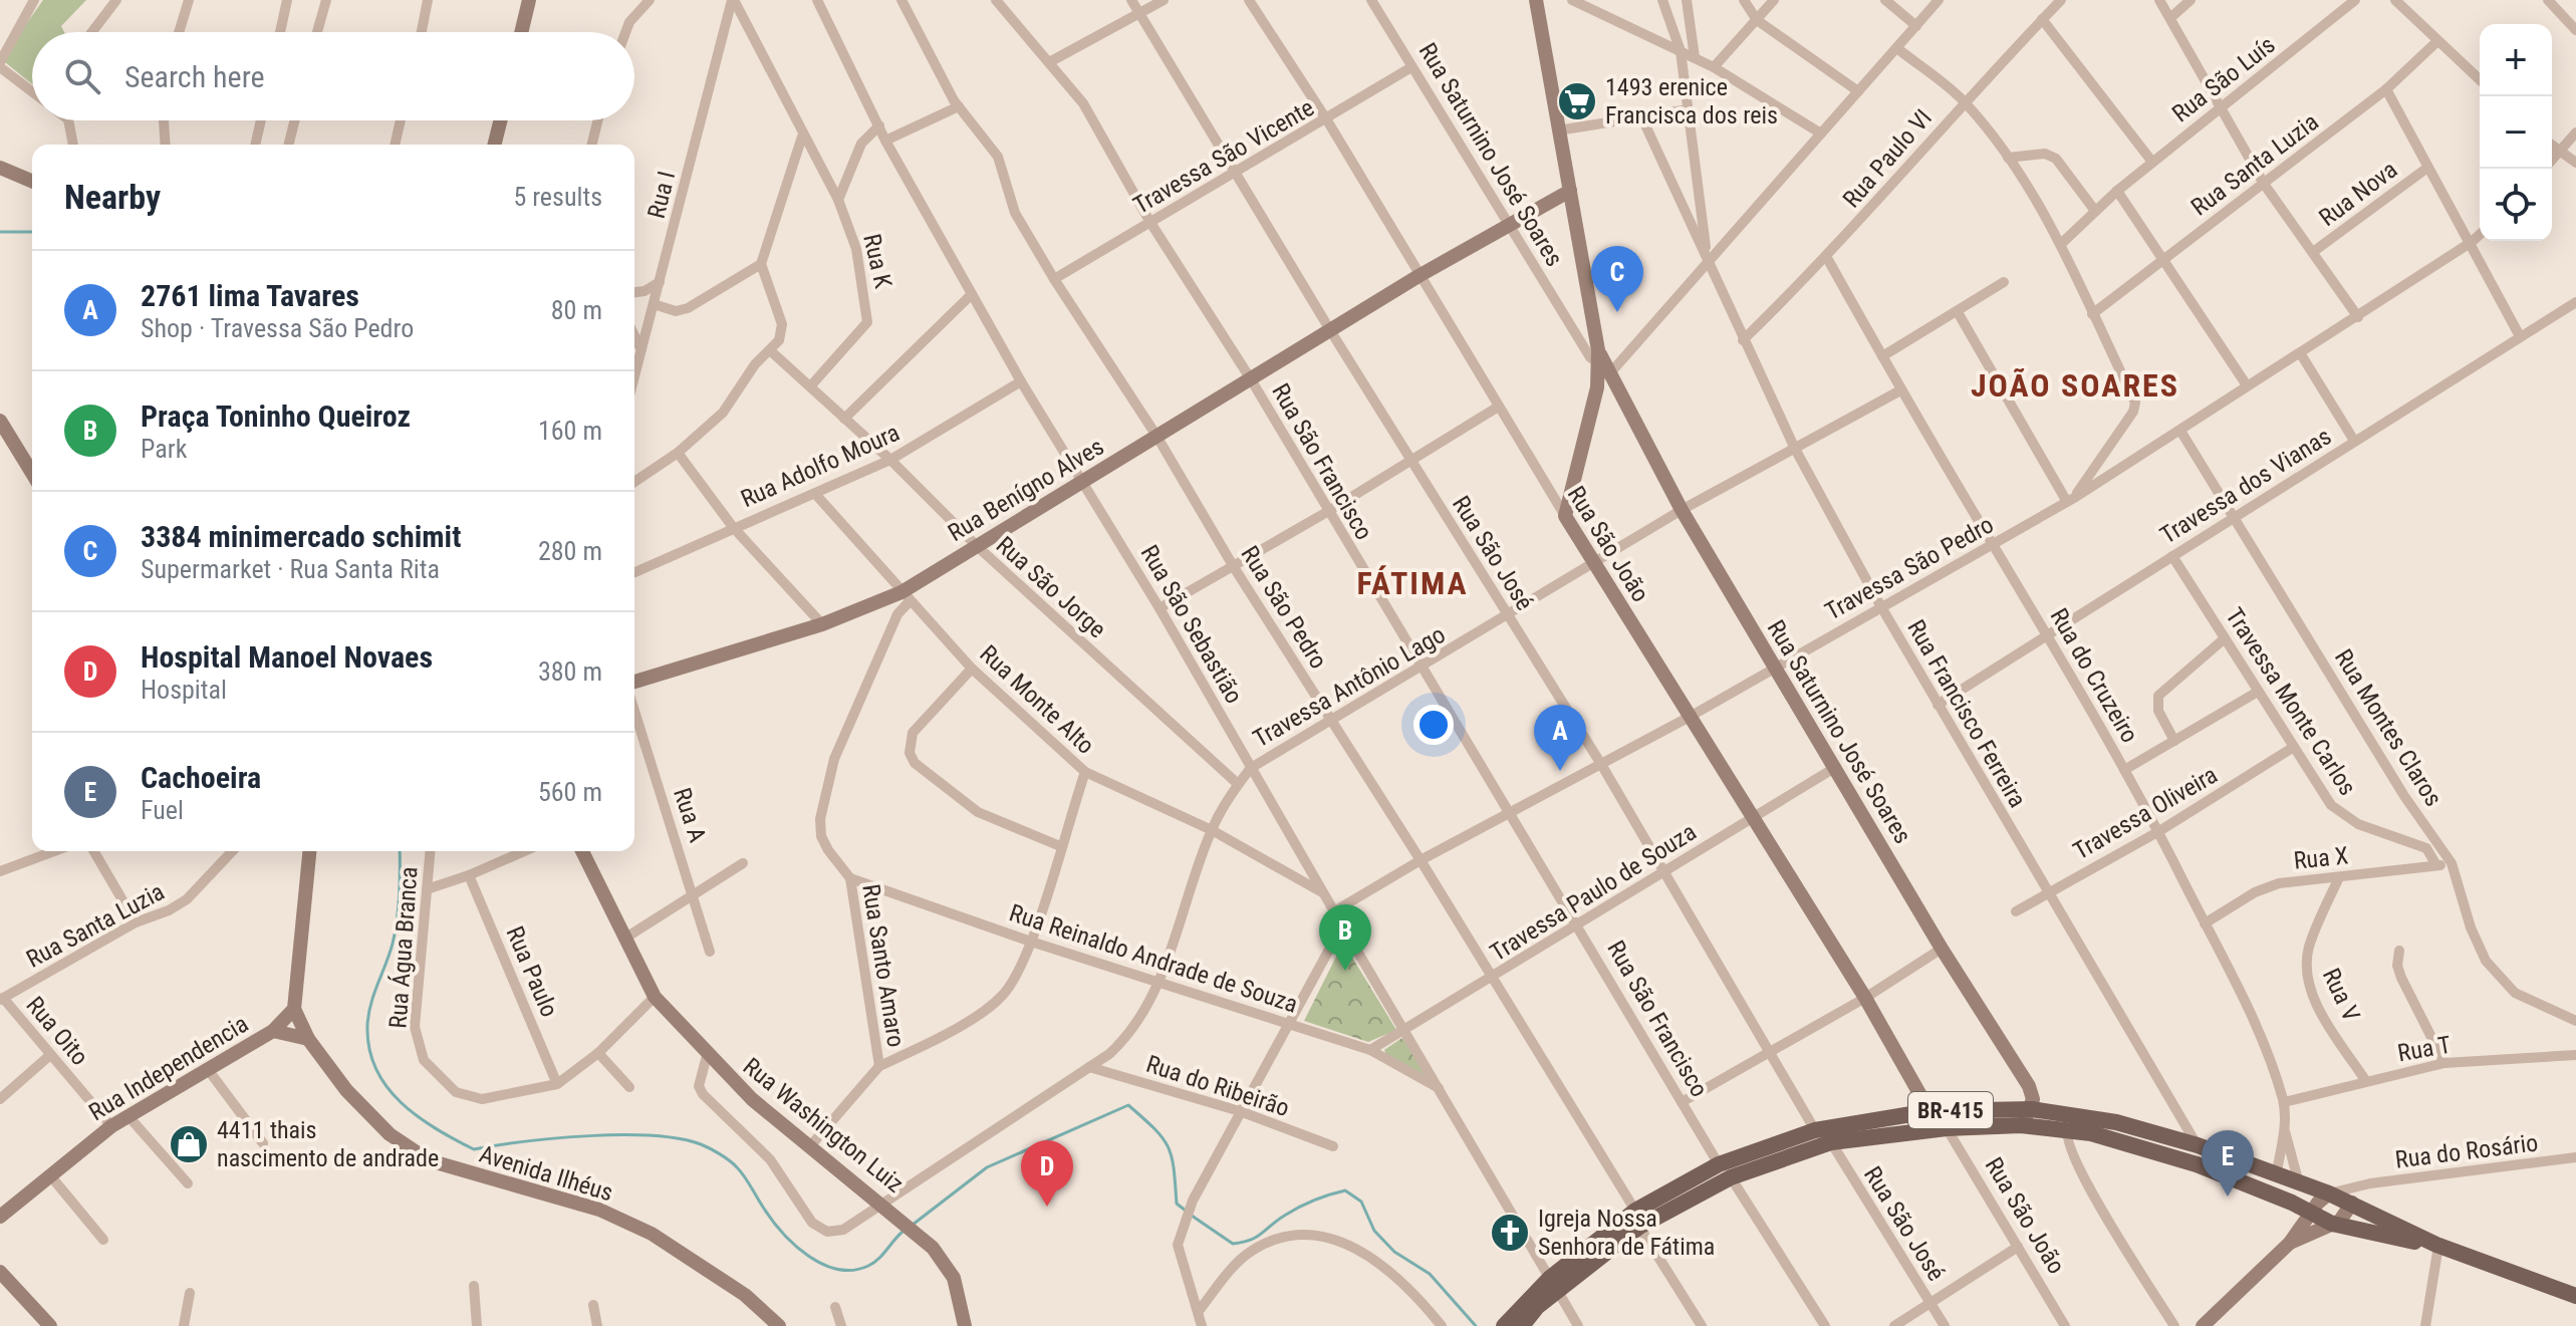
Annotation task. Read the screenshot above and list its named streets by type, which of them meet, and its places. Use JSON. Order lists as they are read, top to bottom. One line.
{"streets":{"main road":["Rua Saturnino José Soares","Rua Benígno Alves","Rua São João","Rua Independencia","BR-415","Rua Washington Luiz","Avenida Ilhéus"],"street":["Rua São Luís","Travessa São Vicente","Rua Paulo VI","Rua Santa Luzia","Rua Nova","Rua I","Rua K","Rua São Francisco","Rua Adolfo Moura","Travessa dos Vianas","Rua São José","Travessa São Pedro","Rua São Jorge","Rua São Pedro","Rua São Sebastião","Rua do Cruzeiro","Travessa Antônio Lago","Rua Monte Alto","Travessa Monte Carlos","Rua Francisco Ferreira","Rua Montes Claros","Travessa Oliveira","Rua A","Rua X","Travessa Paulo de Souza","Rua Água Branca","Rua Reinaldo Andrade de Souza","Rua Santo Amaro","Rua Paulo","Rua V","Rua Oito","Rua T","Rua do Ribeirão","Rua do Rosário"]},"crossings":[["Rua Saturnino José Soares","Travessa São Vicente"],["Rua Saturnino José Soares","Rua Benígno Alves"],["Rua Saturnino José Soares","Travessa São Pedro"],["Rua Saturnino José Soares","Travessa Antônio Lago"],["Rua Saturnino José Soares","Travessa Paulo de Souza"],["Rua Saturnino José Soares","BR-415"],["Travessa São Vicente","Rua São Francisco"],["Travessa São Vicente","Rua São João"],["Travessa São Vicente","Rua São José"],["Travessa São Vicente","Rua São Pedro"],["Rua Paulo VI","Rua do Cruzeiro"],["Rua Paulo VI","Rua Francisco Ferreira"],["Rua Santa Luzia","Rua Oito"],["Rua I","Rua K"],["Rua K","Rua São Jorge"],["Rua São Francisco","Rua Benígno Alves"],["Rua São Francisco","Travessa São Pedro"],["Rua São Francisco","Travessa Antônio Lago"],["Rua São Francisco","Travessa Paulo de Souza"],["Rua São Francisco","BR-415"],["Rua Adolfo Moura","Rua São Jorge"],["Rua Adolfo Moura","Rua São Sebastião"],["Rua Adolfo Moura","Rua Monte Alto"],["Travessa dos Vianas","Rua do Cruzeiro"],["Travessa dos Vianas","Travessa Monte Carlos"],["Travessa dos Vianas","Rua Francisco Ferreira"],["Travessa dos Vianas","Rua Montes Claros"],["Rua Benígno Alves","Rua São João"],["Rua Benígno Alves","Rua São José"],["Rua Benígno Alves","Rua São Jorge"],["Rua Benígno Alves","Rua São Pedro"],["Rua Benígno Alves","Rua São Sebastião"],["Rua Benígno Alves","Rua Monte Alto"],["Rua Benígno Alves","Rua Santo Amaro"],["Rua São João","Travessa São Pedro"],["Rua São João","Travessa Antônio Lago"],["Rua São João","Travessa Paulo de Souza"],["Rua São João","BR-415"],["Rua São José","Travessa São Pedro"],["Rua São José","Travessa Antônio Lago"],["Rua São José","Travessa Paulo de Souza"],["Rua São José","BR-415"],["Travessa São Pedro","Rua São Pedro"],["Travessa São Pedro","Rua São Sebastião"],["Travessa São Pedro","Rua do Cruzeiro"],["Travessa São Pedro","Rua Francisco Ferreira"],["Travessa São Pedro","Rua Montes Claros"],["Rua São Jorge","Travessa Antônio Lago"],["Rua São Pedro","Travessa Antônio Lago"],["Rua São Pedro","Travessa Paulo de Souza"],["Rua São Pedro","BR-415"],["Rua São Sebastião","Travessa Antônio Lago"],["Rua São Sebastião","Rua Monte Alto"],["Rua São Sebastião","Travessa Paulo de Souza"],["Rua do Cruzeiro","Travessa Antônio Lago"],["Rua do Cruzeiro","Travessa Oliveira"],["Rua do Cruzeiro","Rua X"],["Rua do Cruzeiro","Rua T"],["Rua do Cruzeiro","BR-415"],["Travessa Antônio Lago","Rua Monte Alto"],["Travessa Antônio Lago","Rua Francisco Ferreira"],["Travessa Antônio Lago","Rua Reinaldo Andrade de Souza"],["Travessa Antônio Lago","Rua do Ribeirão"],["Travessa Antônio Lago","Rua Washington Luiz"],["Rua Monte Alto","Rua Santo Amaro"],["Travessa Monte Carlos","Travessa Oliveira"],["Travessa Monte Carlos","Rua X"],["Rua Francisco Ferreira","Travessa Oliveira"],["Rua Francisco Ferreira","BR-415"],["Rua Montes Claros","Rua X"],["Rua X","Rua V"],["Travessa Paulo de Souza","Rua Reinaldo Andrade de Souza"],["Rua Água Branca","Rua Paulo"],["Rua Água Branca","Rua Washington Luiz"],["Rua Reinaldo Andrade de Souza","Rua Santo Amaro"],["Rua Santo Amaro","Rua Washington Luiz"],["Rua V","Rua T"],["Rua Oito","Rua Independencia"],["Rua Independencia","Avenida Ilhéus"],["BR-415","Rua do Rosário"]],"districts":["JOÃO SOARES","FÁTIMA"],"places":{"supermarket":["1493 erenice Francisca dos reis"],"shop":["4411 thais nascimento de andrade"],"church":["Igreja Nossa Senhora de Fátima"]},"page":{"map_buttons":["+","−"],"search":"Search here","heading":["Nearby","5 results"],"pins":["C","A","B","E","D"],"list":[{"mark":"A","name":"2761 lima Tavares","note":"Shop · Travessa São Pedro","value":"80 m"},{"mark":"B","name":"Praça Toninho Queiroz","note":"Park","value":"160 m"},{"mark":"C","name":"3384 minimercado schimit","note":"Supermarket · Rua Santa Rita","value":"280 m"},{"mark":"D","name":"Hospital Manoel Novaes","note":"Hospital","value":"380 m"},{"mark":"E","name":"Cachoeira","note":"Fuel","value":"560 m"}]}}
